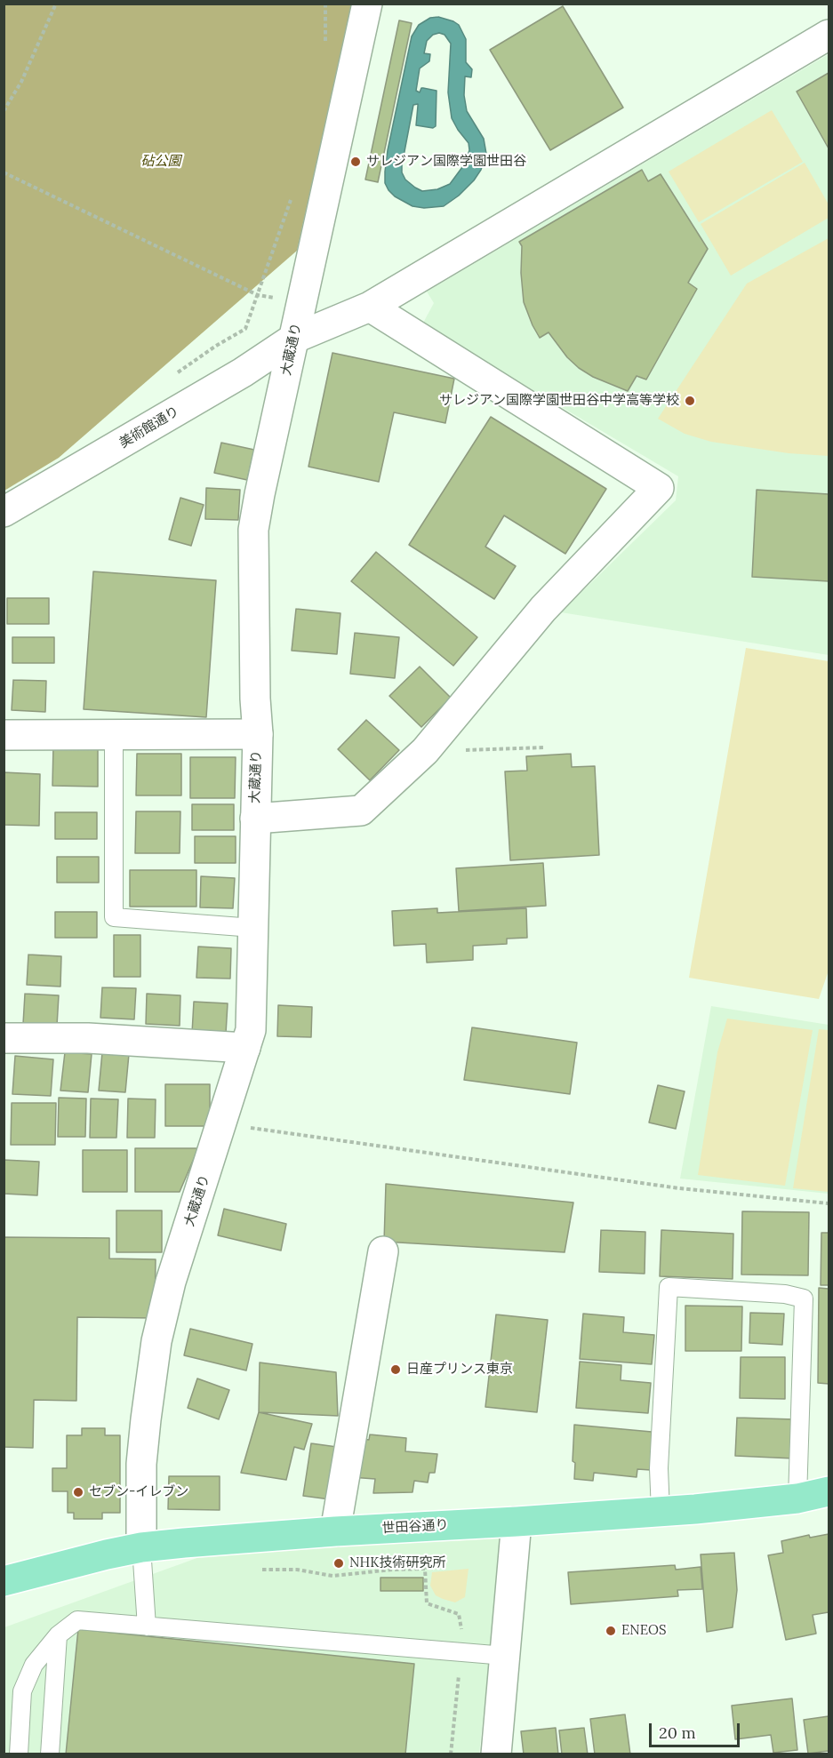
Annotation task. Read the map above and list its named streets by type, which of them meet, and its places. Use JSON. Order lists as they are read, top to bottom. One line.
{"streets":{"main road":["世田谷通り"],"street":["大蔵通り","美術館通り"]},"crossings":[["大蔵通り","美術館通り"],["大蔵通り","世田谷通り"]],"parks":["砧公園"],"places":["サレジアン国際学園世田谷","サレジアン国際学園世田谷中学高等学校","日産プリンス東京","セブン-イレブン","NHK技術研究所","ENEOS"],"scale_bar":"20 m"}
